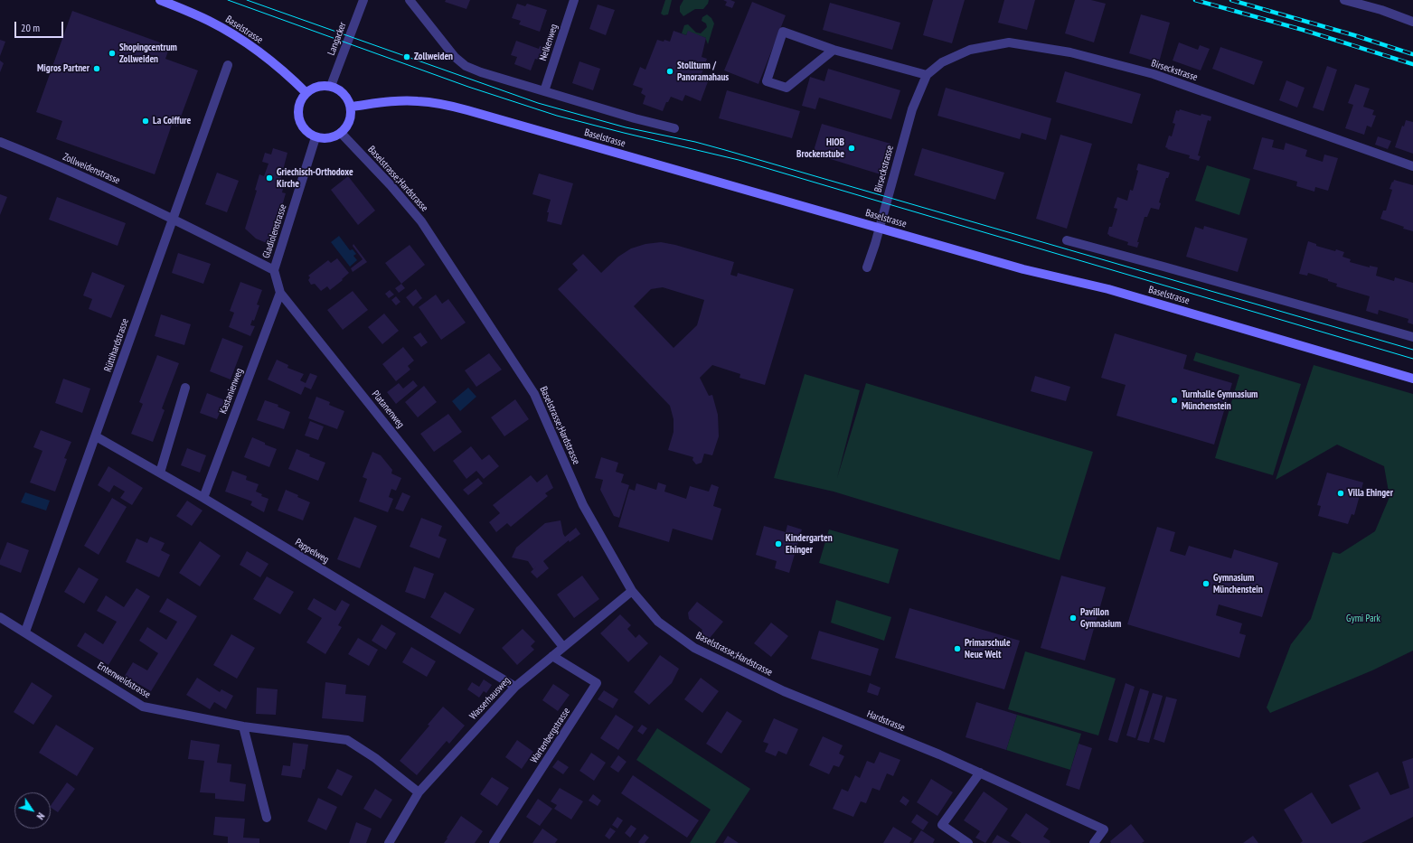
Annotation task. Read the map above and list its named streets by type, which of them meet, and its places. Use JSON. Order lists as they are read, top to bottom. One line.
{"streets":{"main road":["Baselstrasse"],"street":["Langacker","Nelkenweg","Birseckstrasse","Zollweidenstrasse","Baselstrasse;Hardstrasse","Gladiolenstrasse","Rüttihardstrasse","Kastanienweg","Platanenweg","Pappelweg","Entenweidstrasse","Wasserhausweg","Hardstrasse","Wartenbergstrasse"]},"crossings":[["Baselstrasse","Langacker"],["Baselstrasse","Birseckstrasse"],["Baselstrasse","Baselstrasse;Hardstrasse"],["Baselstrasse","Gladiolenstrasse"],["Langacker","Baselstrasse;Hardstrasse"],["Langacker","Gladiolenstrasse"],["Zollweidenstrasse","Rüttihardstrasse"],["Baselstrasse;Hardstrasse","Gladiolenstrasse"],["Baselstrasse;Hardstrasse","Wasserhausweg"],["Baselstrasse;Hardstrasse","Hardstrasse"],["Gladiolenstrasse","Platanenweg"],["Rüttihardstrasse","Pappelweg"],["Rüttihardstrasse","Entenweidstrasse"],["Kastanienweg","Platanenweg"],["Kastanienweg","Pappelweg"],["Platanenweg","Wasserhausweg"],["Pappelweg","Wasserhausweg"],["Entenweidstrasse","Wasserhausweg"],["Wasserhausweg","Wartenbergstrasse"]],"parks":["Gymi Park"],"places":["Shopingcentrum Zollweiden","Zollweiden","Migros Partner","Stollturm / Panoramahaus","La Coiffure","HIOB Brockenstube","Griechisch-Orthodoxe Kirche","Turnhalle Gymnasium Münchenstein","Villa Ehinger","Kindergarten Ehinger","Gymnasium Münchenstein","Pavillon Gymnasium","Primarschule Neue Welt"],"scale_bar":"20 m","north":"bottom right"}
